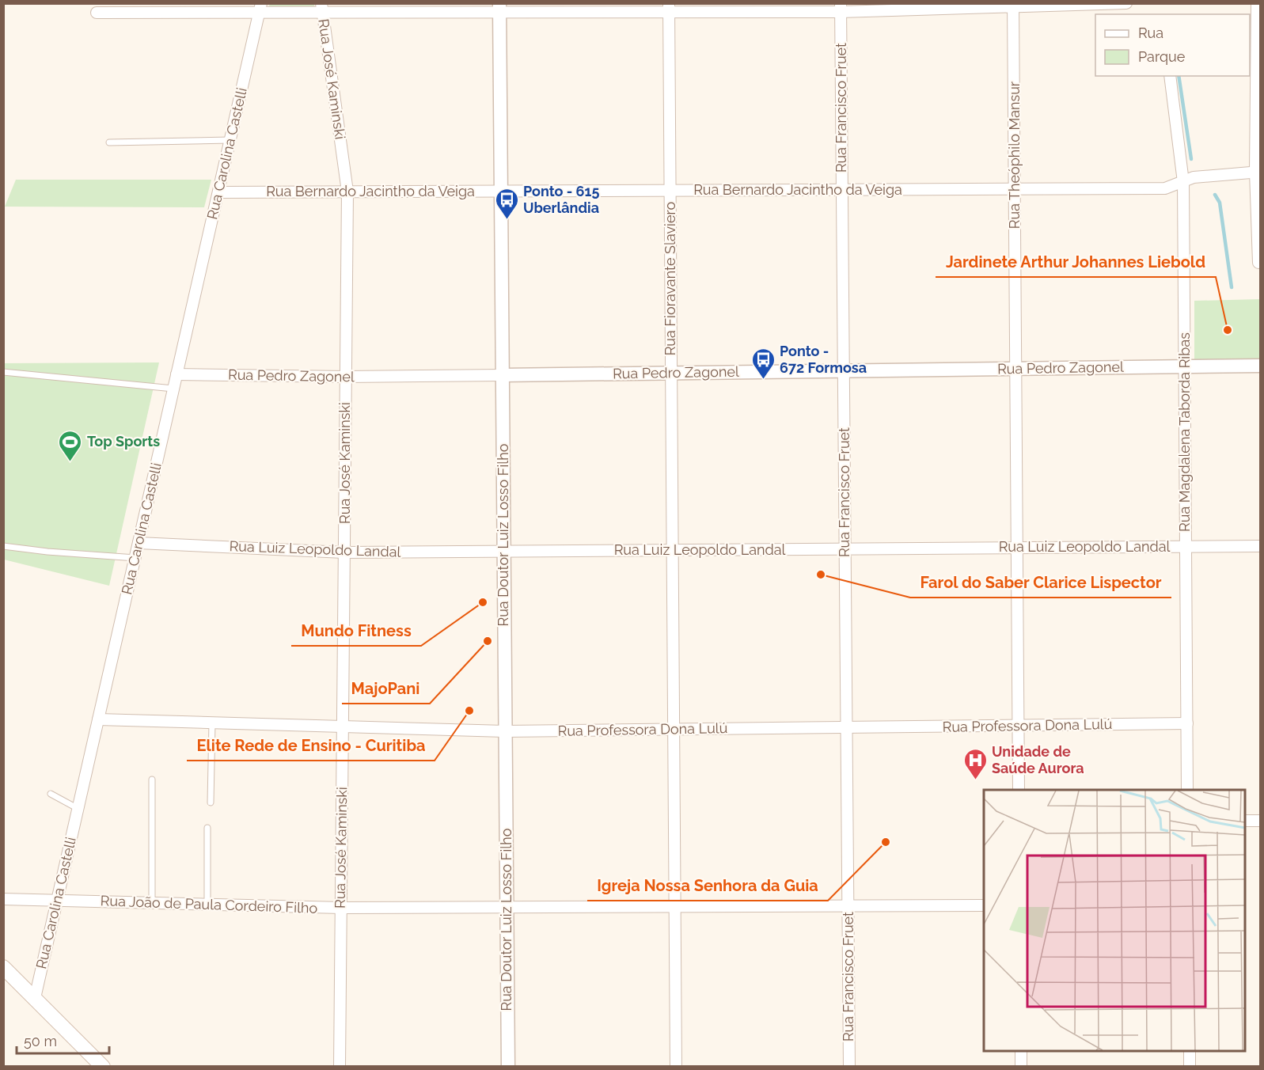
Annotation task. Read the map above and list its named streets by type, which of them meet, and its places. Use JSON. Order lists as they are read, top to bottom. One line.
{"streets":{"street":["Rua José Kaminski","Rua Francisco Fruet","Rua Carolina Castelli","Rua Theóphilo Mansur","Rua Bernardo Jacintho da Veiga","Rua Fioravante Slaviero","Rua Pedro Zagonel","Rua Magdalena Taborda Ribas","Rua Doutor Luiz Losso Filho","Rua Luiz Leopoldo Landal","Rua Professora Dona Lulú","Rua João de Paula Cordeiro Filho"]},"crossings":[["Rua José Kaminski","Rua Bernardo Jacintho da Veiga"],["Rua José Kaminski","Rua Pedro Zagonel"],["Rua José Kaminski","Rua Luiz Leopoldo Landal"],["Rua José Kaminski","Rua Professora Dona Lulú"],["Rua José Kaminski","Rua João de Paula Cordeiro Filho"],["Rua Francisco Fruet","Rua Bernardo Jacintho da Veiga"],["Rua Francisco Fruet","Rua Pedro Zagonel"],["Rua Francisco Fruet","Rua Luiz Leopoldo Landal"],["Rua Francisco Fruet","Rua Professora Dona Lulú"],["Rua Francisco Fruet","Rua João de Paula Cordeiro Filho"],["Rua Carolina Castelli","Rua Bernardo Jacintho da Veiga"],["Rua Carolina Castelli","Rua Pedro Zagonel"],["Rua Carolina Castelli","Rua Luiz Leopoldo Landal"],["Rua Carolina Castelli","Rua Professora Dona Lulú"],["Rua Carolina Castelli","Rua João de Paula Cordeiro Filho"],["Rua Theóphilo Mansur","Rua Bernardo Jacintho da Veiga"],["Rua Theóphilo Mansur","Rua Pedro Zagonel"],["Rua Theóphilo Mansur","Rua Luiz Leopoldo Landal"],["Rua Theóphilo Mansur","Rua Professora Dona Lulú"],["Rua Bernardo Jacintho da Veiga","Rua Fioravante Slaviero"],["Rua Bernardo Jacintho da Veiga","Rua Magdalena Taborda Ribas"],["Rua Bernardo Jacintho da Veiga","Rua Doutor Luiz Losso Filho"],["Rua Fioravante Slaviero","Rua Pedro Zagonel"],["Rua Fioravante Slaviero","Rua Luiz Leopoldo Landal"],["Rua Fioravante Slaviero","Rua Professora Dona Lulú"],["Rua Fioravante Slaviero","Rua João de Paula Cordeiro Filho"],["Rua Pedro Zagonel","Rua Magdalena Taborda Ribas"],["Rua Pedro Zagonel","Rua Doutor Luiz Losso Filho"],["Rua Magdalena Taborda Ribas","Rua Luiz Leopoldo Landal"],["Rua Magdalena Taborda Ribas","Rua Professora Dona Lulú"],["Rua Doutor Luiz Losso Filho","Rua Luiz Leopoldo Landal"],["Rua Doutor Luiz Losso Filho","Rua Professora Dona Lulú"],["Rua Doutor Luiz Losso Filho","Rua João de Paula Cordeiro Filho"]],"places":{"bus stop":["Ponto - 615 Uberlândia","Ponto - 672 Formosa"],"other":["Jardinete Arthur Johannes Liebold","Farol do Saber Clarice Lispector","Mundo Fitness","MajoPani","Elite Rede de Ensino - Curitiba","Igreja Nossa Senhora da Guia"],"sports":["Top Sports"],"hospital":["Unidade de Saúde Aurora"]},"legend":["Rua","Parque"],"scale_bar":"50 m"}
